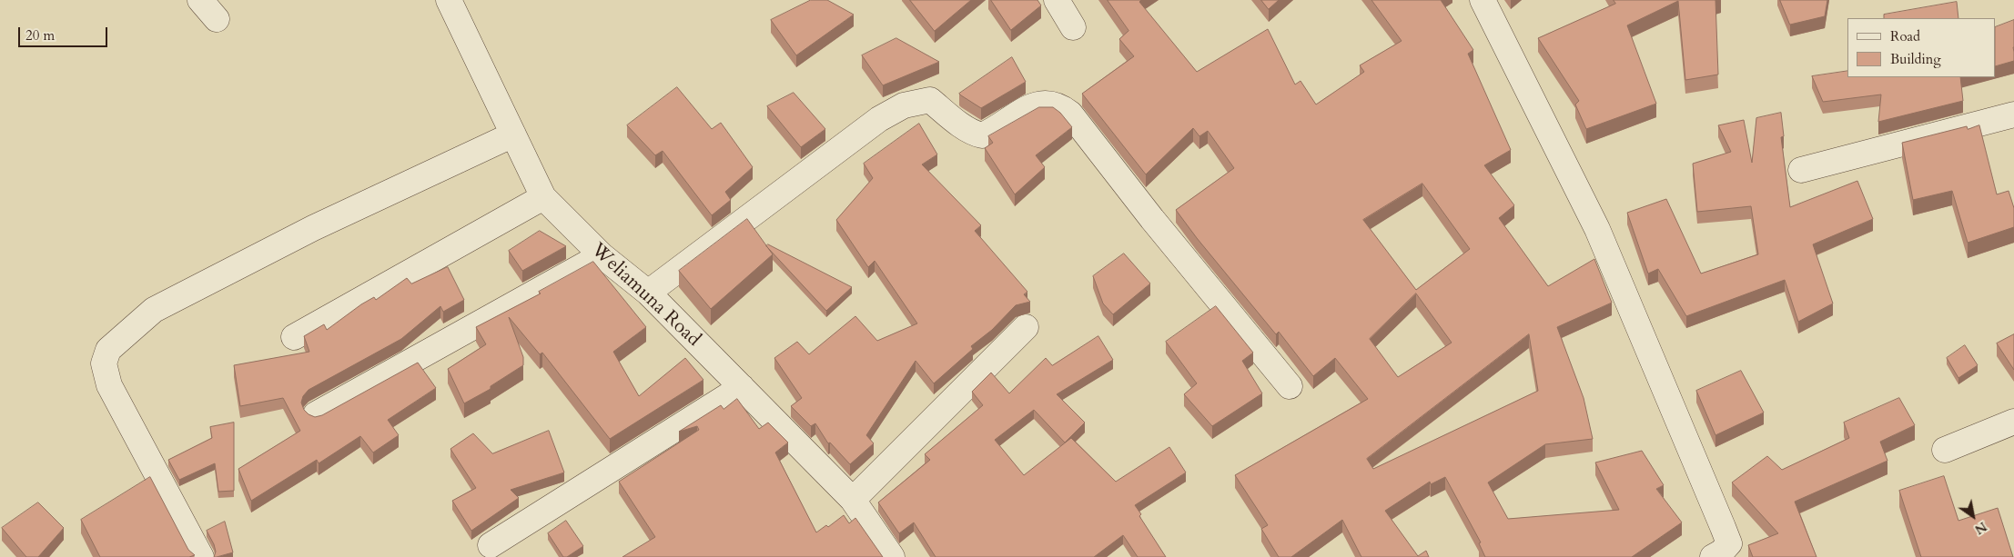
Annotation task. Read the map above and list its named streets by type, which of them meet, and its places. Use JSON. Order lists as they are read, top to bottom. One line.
{"streets":{"street":["Weliamuna Road"]},"legend":["Road","Building"],"scale_bar":"20 m","north":"bottom right"}
